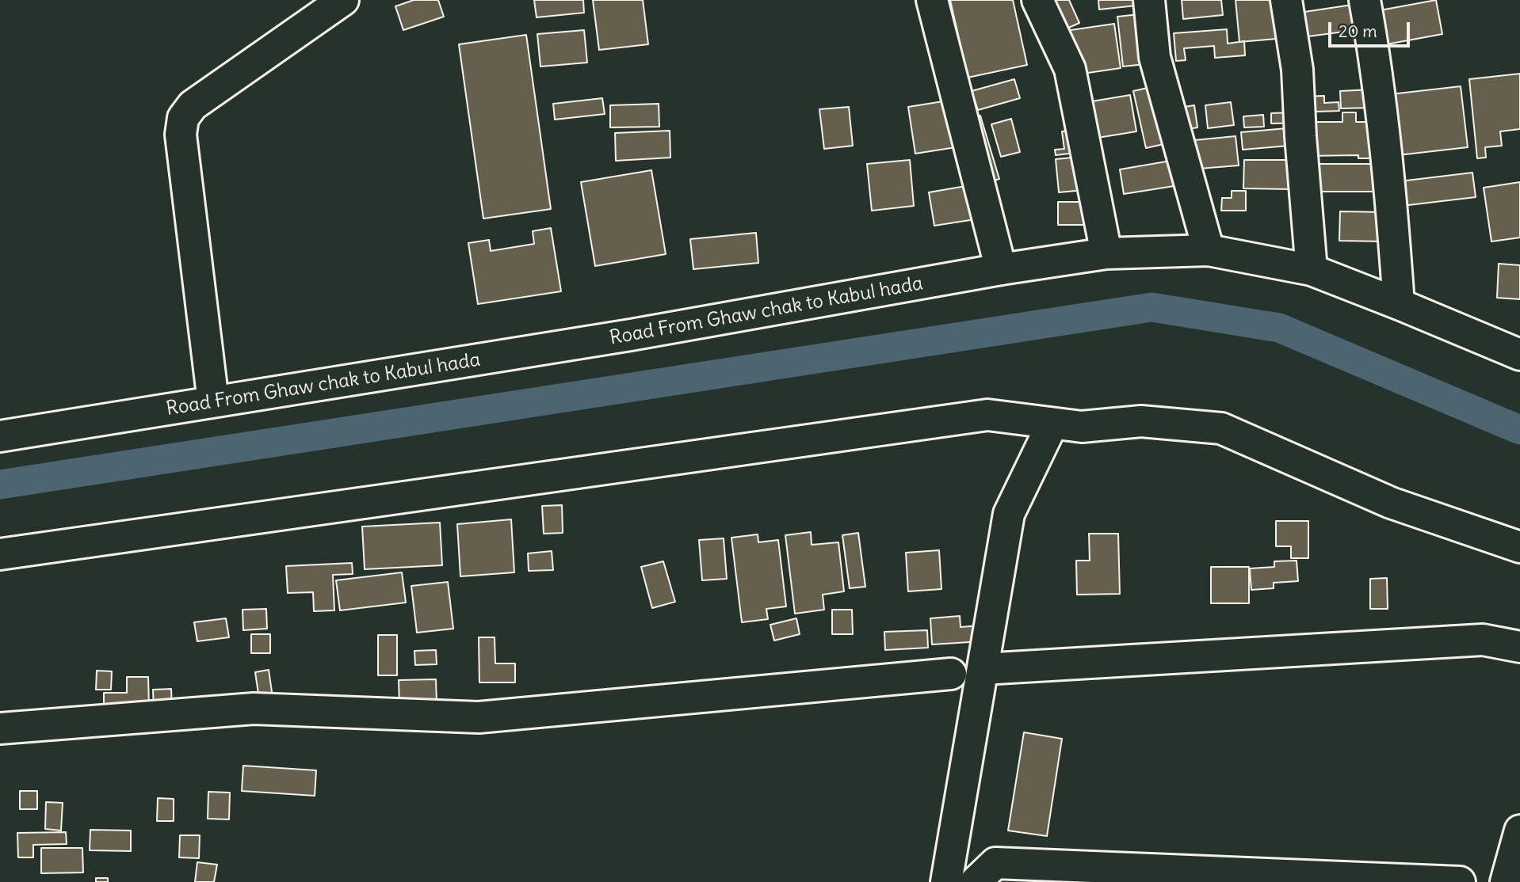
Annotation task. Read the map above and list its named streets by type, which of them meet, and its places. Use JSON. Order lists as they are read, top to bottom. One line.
{"streets":{"street":["Road From Ghaw chak to Kabul hada"]},"scale_bar":"20 m"}
